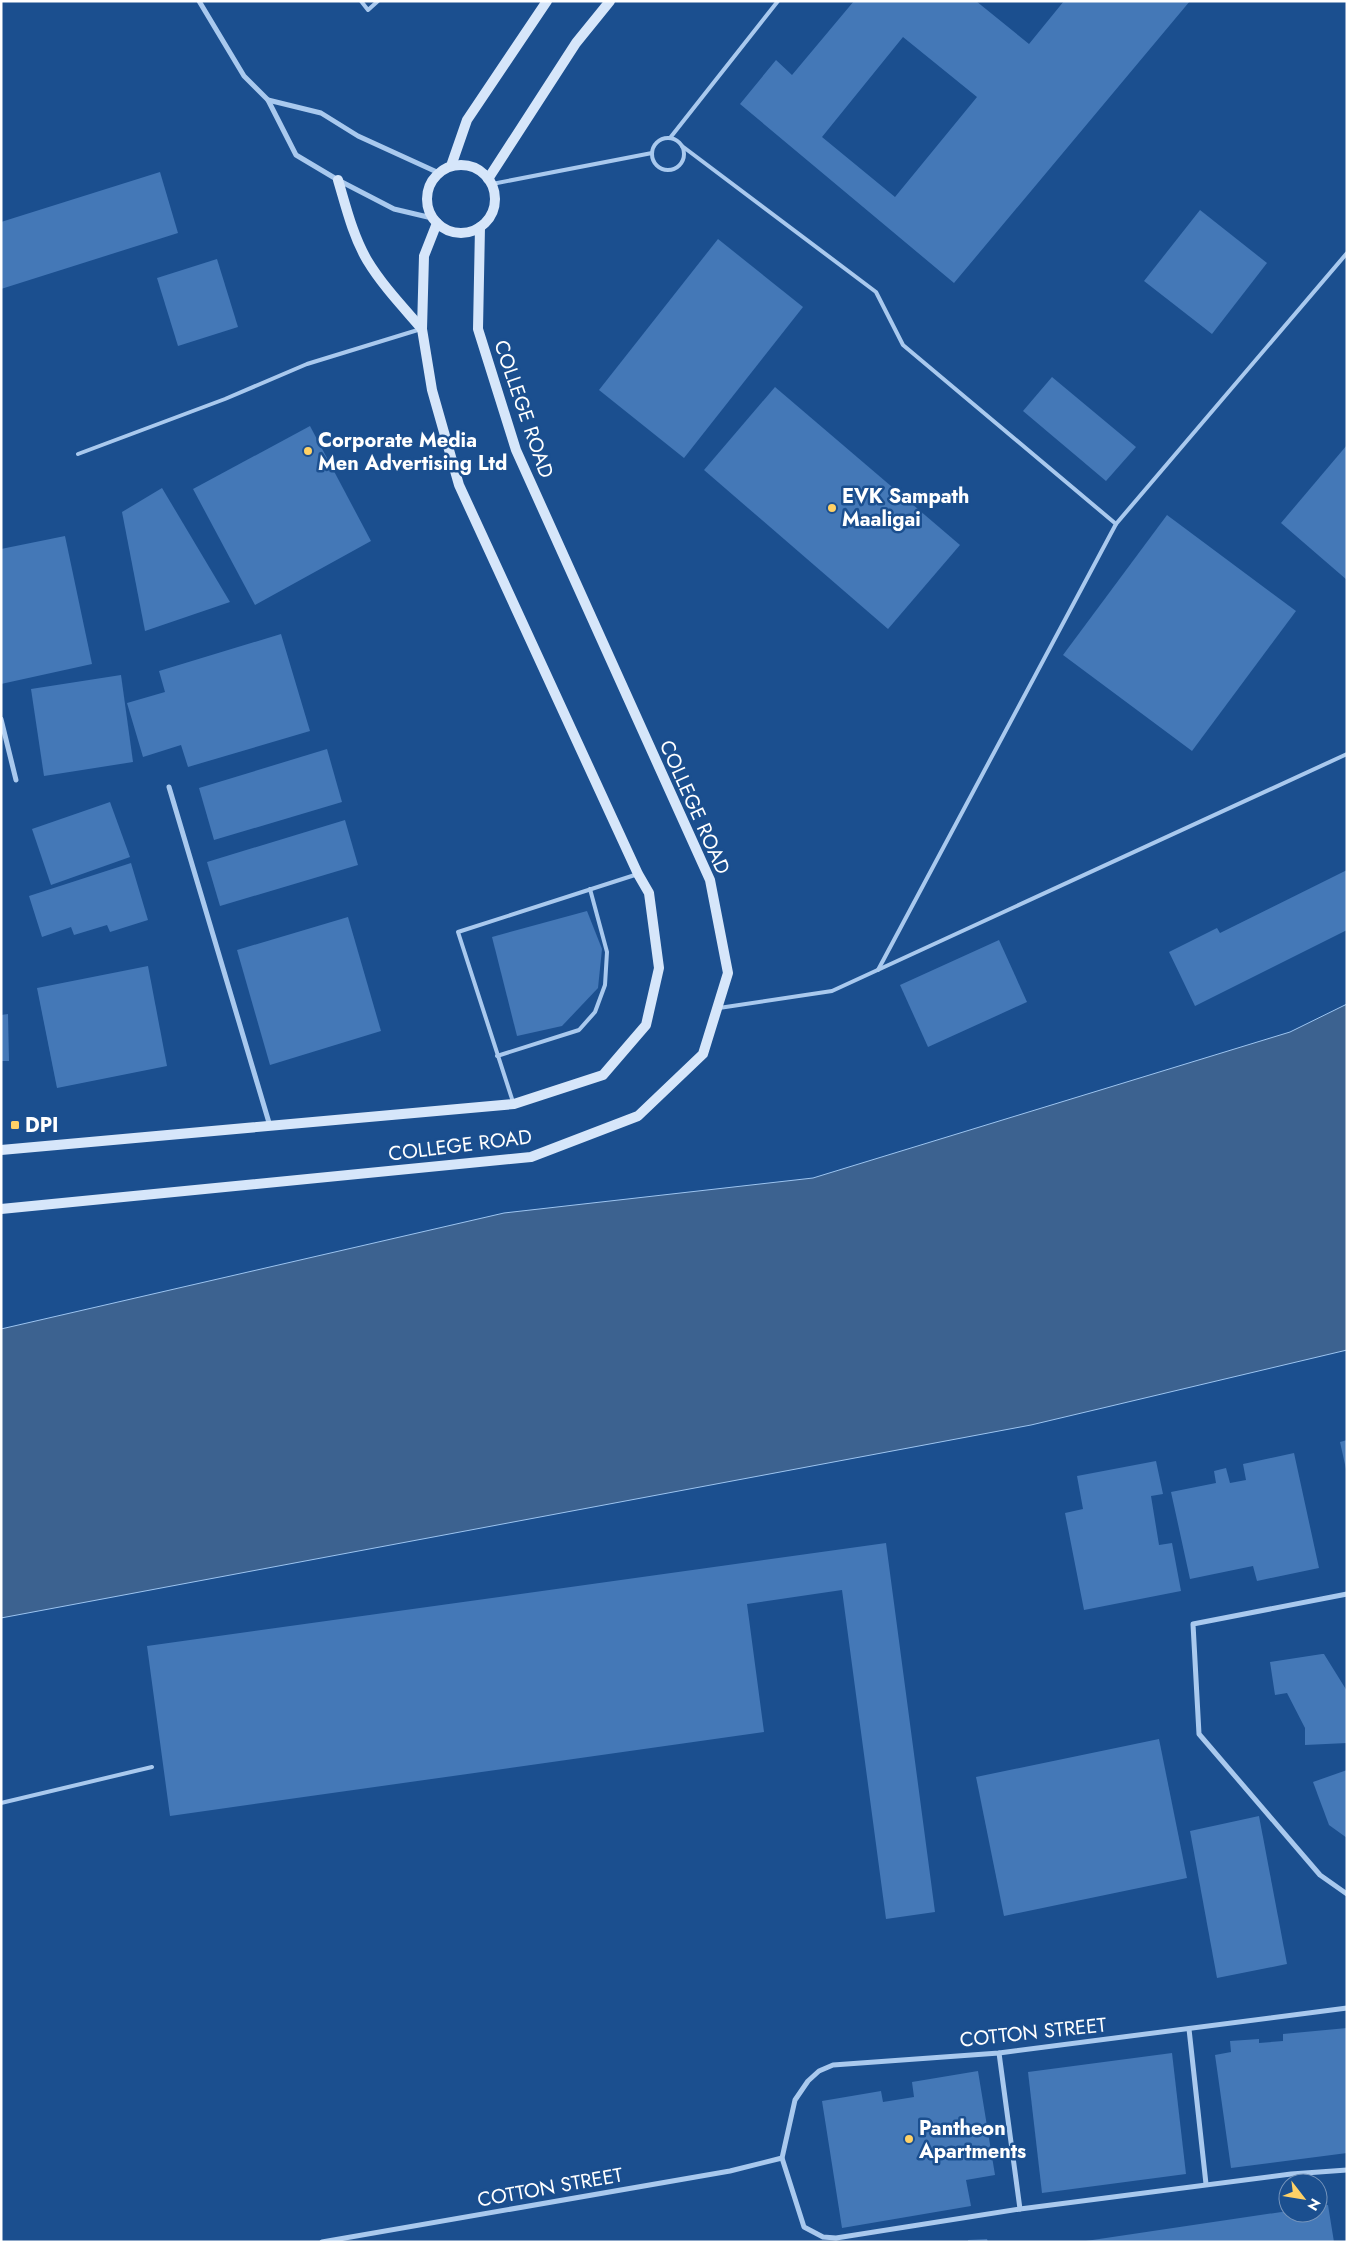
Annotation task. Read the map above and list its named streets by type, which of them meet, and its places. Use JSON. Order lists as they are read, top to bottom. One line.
{"streets":{"main road":["COLLEGE ROAD"],"street":["COTTON STREET"]},"places":{"other":["Corporate Media Men Advertising Ltd","EVK Sampath Maaligai","Pantheon Apartments"],"transit":["DPI"]},"north":"bottom right"}
